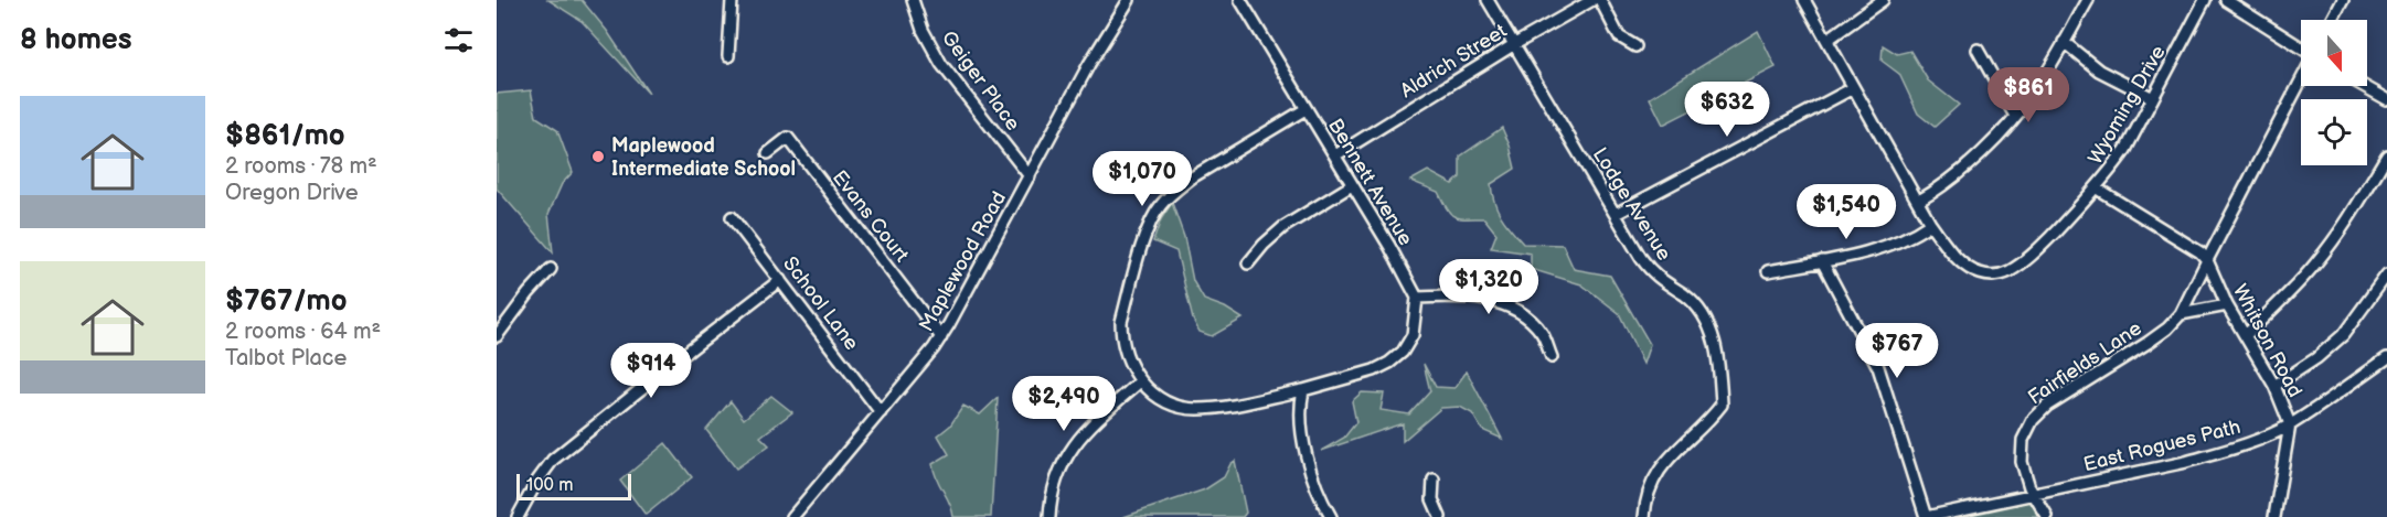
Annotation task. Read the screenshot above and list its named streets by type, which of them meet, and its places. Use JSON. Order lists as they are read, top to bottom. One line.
{"streets":{"street":["Aldrich Street","Geiger Place","Wyoming Drive","Bennett Avenue","Lodge Avenue","Evans Court","Maplewood Road","School Lane","Whitson Road","Fairfields Lane","East Rogues Path"]},"crossings":[["Aldrich Street","Bennett Avenue"],["Aldrich Street","Lodge Avenue"],["Geiger Place","Maplewood Road"],["Evans Court","Maplewood Road"],["Maplewood Road","School Lane"],["Whitson Road","East Rogues Path"],["Fairfields Lane","East Rogues Path"]],"places":["Maplewood Intermediate School"],"scale_bar":"100 m","north":"bottom","page":{"heading":"8 homes","price":["$861","$632","$1,070","$1,540","$1,320","$767","$914","$2,490"],"list":[{"name":"$861/mo","note":"2 rooms · 78 m² · Oregon Drive"},{"name":"$767/mo","note":"2 rooms · 64 m² · Talbot Place"}],"scale":"100 m"}}
